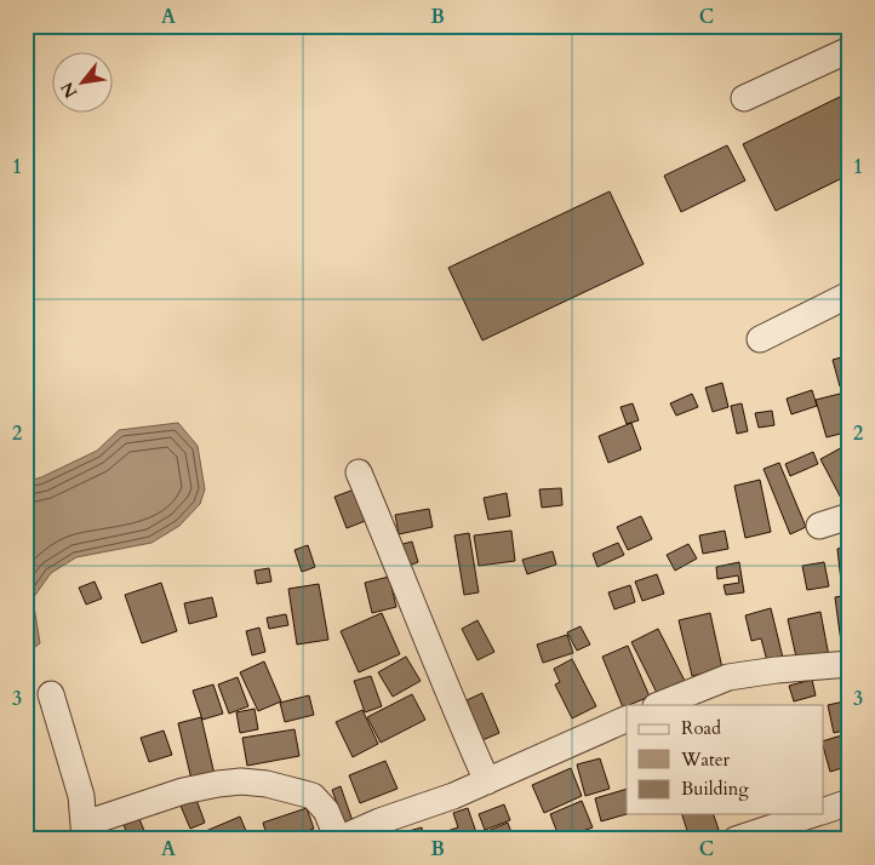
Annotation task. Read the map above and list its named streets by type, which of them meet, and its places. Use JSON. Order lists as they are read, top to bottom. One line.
{"legend":["Road","Water","Building"],"north":"bottom left","grid":{"columns":["A","B","C"],"rows":["1","2","3"]}}
